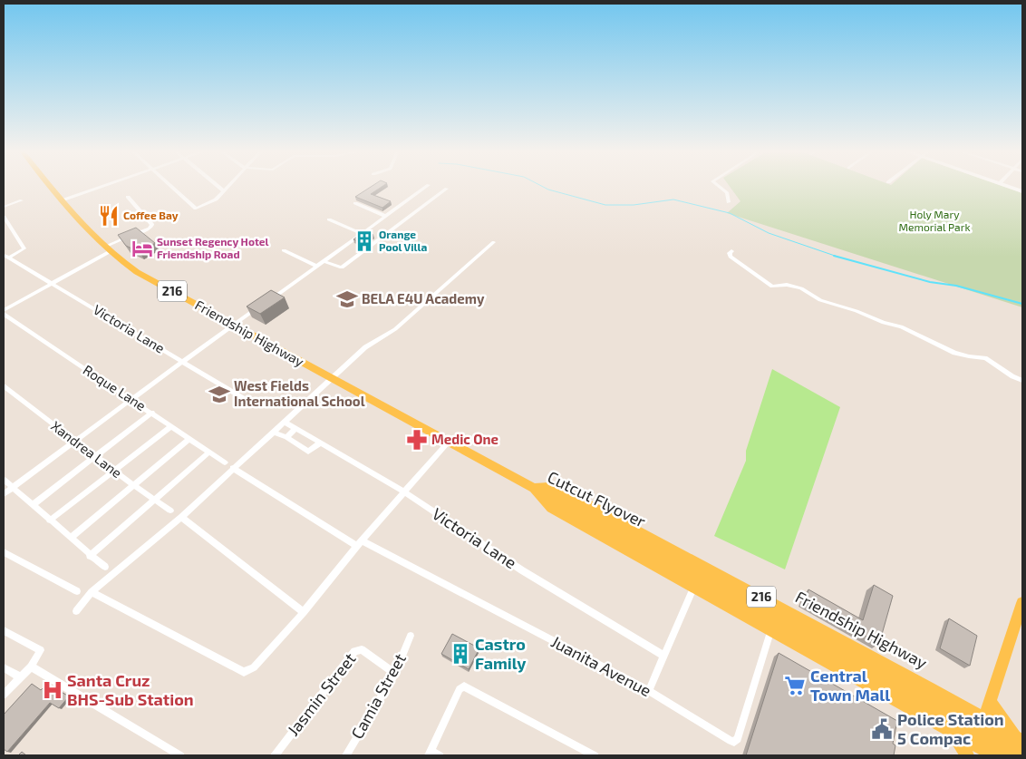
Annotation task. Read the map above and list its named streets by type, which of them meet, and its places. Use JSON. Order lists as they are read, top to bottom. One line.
{"streets":{"main road":["216","Friendship Highway","Cutcut Flyover"],"street":["Victoria Lane","Roque Lane","Xandrea Lane","Juanita Avenue","Jasmin Street","Camia Street"]},"crossings":[["Friendship Highway","Cutcut Flyover"],["Friendship Highway","Juanita Avenue"],["Jasmin Street","Camia Street"]],"parks":["Holy Mary Memorial Park"],"places":{"restaurant":["Coffee Bay"],"building":["Orange Pool Villa","Castro Family"],"hotel":["Sunset Regency Hotel Friendship Road"],"school or university":["BELA E4U Academy","West Fields International School"],"pharmacy":["Medic One"],"supermarket":["Central Town Mall"],"hospital":["Santa Cruz BHS-Sub Station"],"public building":["Police Station 5 Compac"]}}
